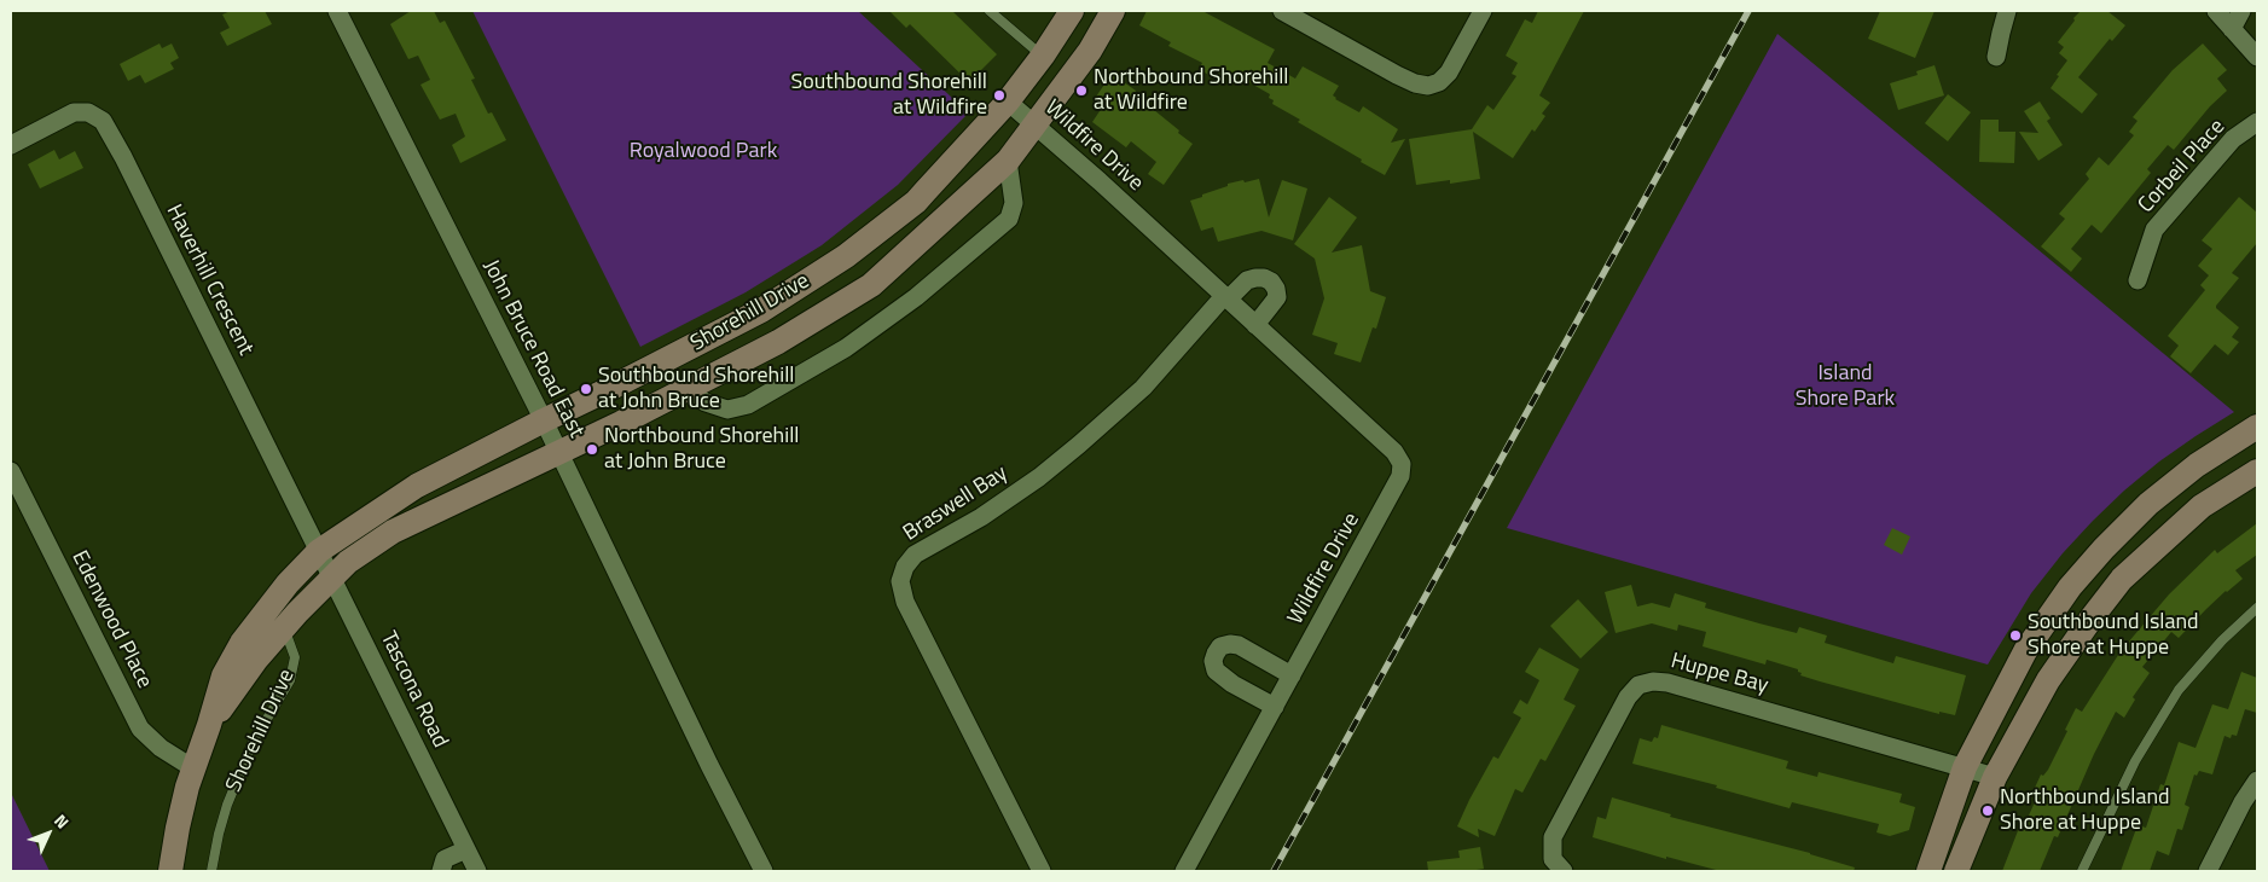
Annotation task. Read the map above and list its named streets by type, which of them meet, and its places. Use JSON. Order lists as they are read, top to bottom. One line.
{"streets":{"street":["Wildfire Drive","Corbeil Place","Haverhill Crescent","Shorehill Drive","John Bruce Road East","Braswell Bay","Edenwood Place","Huppe Bay","Tascona Road"]},"crossings":[["Wildfire Drive","Shorehill Drive"],["Wildfire Drive","Braswell Bay"],["Haverhill Crescent","Shorehill Drive"],["Haverhill Crescent","Tascona Road"],["Shorehill Drive","John Bruce Road East"],["Shorehill Drive","Edenwood Place"],["Shorehill Drive","Tascona Road"]],"parks":["Royalwood Park","Island Shore Park"],"places":["Northbound Shorehill at Wildfire","Southbound Shorehill at Wildfire","Southbound Shorehill at John Bruce","Northbound Shorehill at John Bruce","Southbound Island Shore at Huppe","Northbound Island Shore at Huppe"],"north":"top right"}
